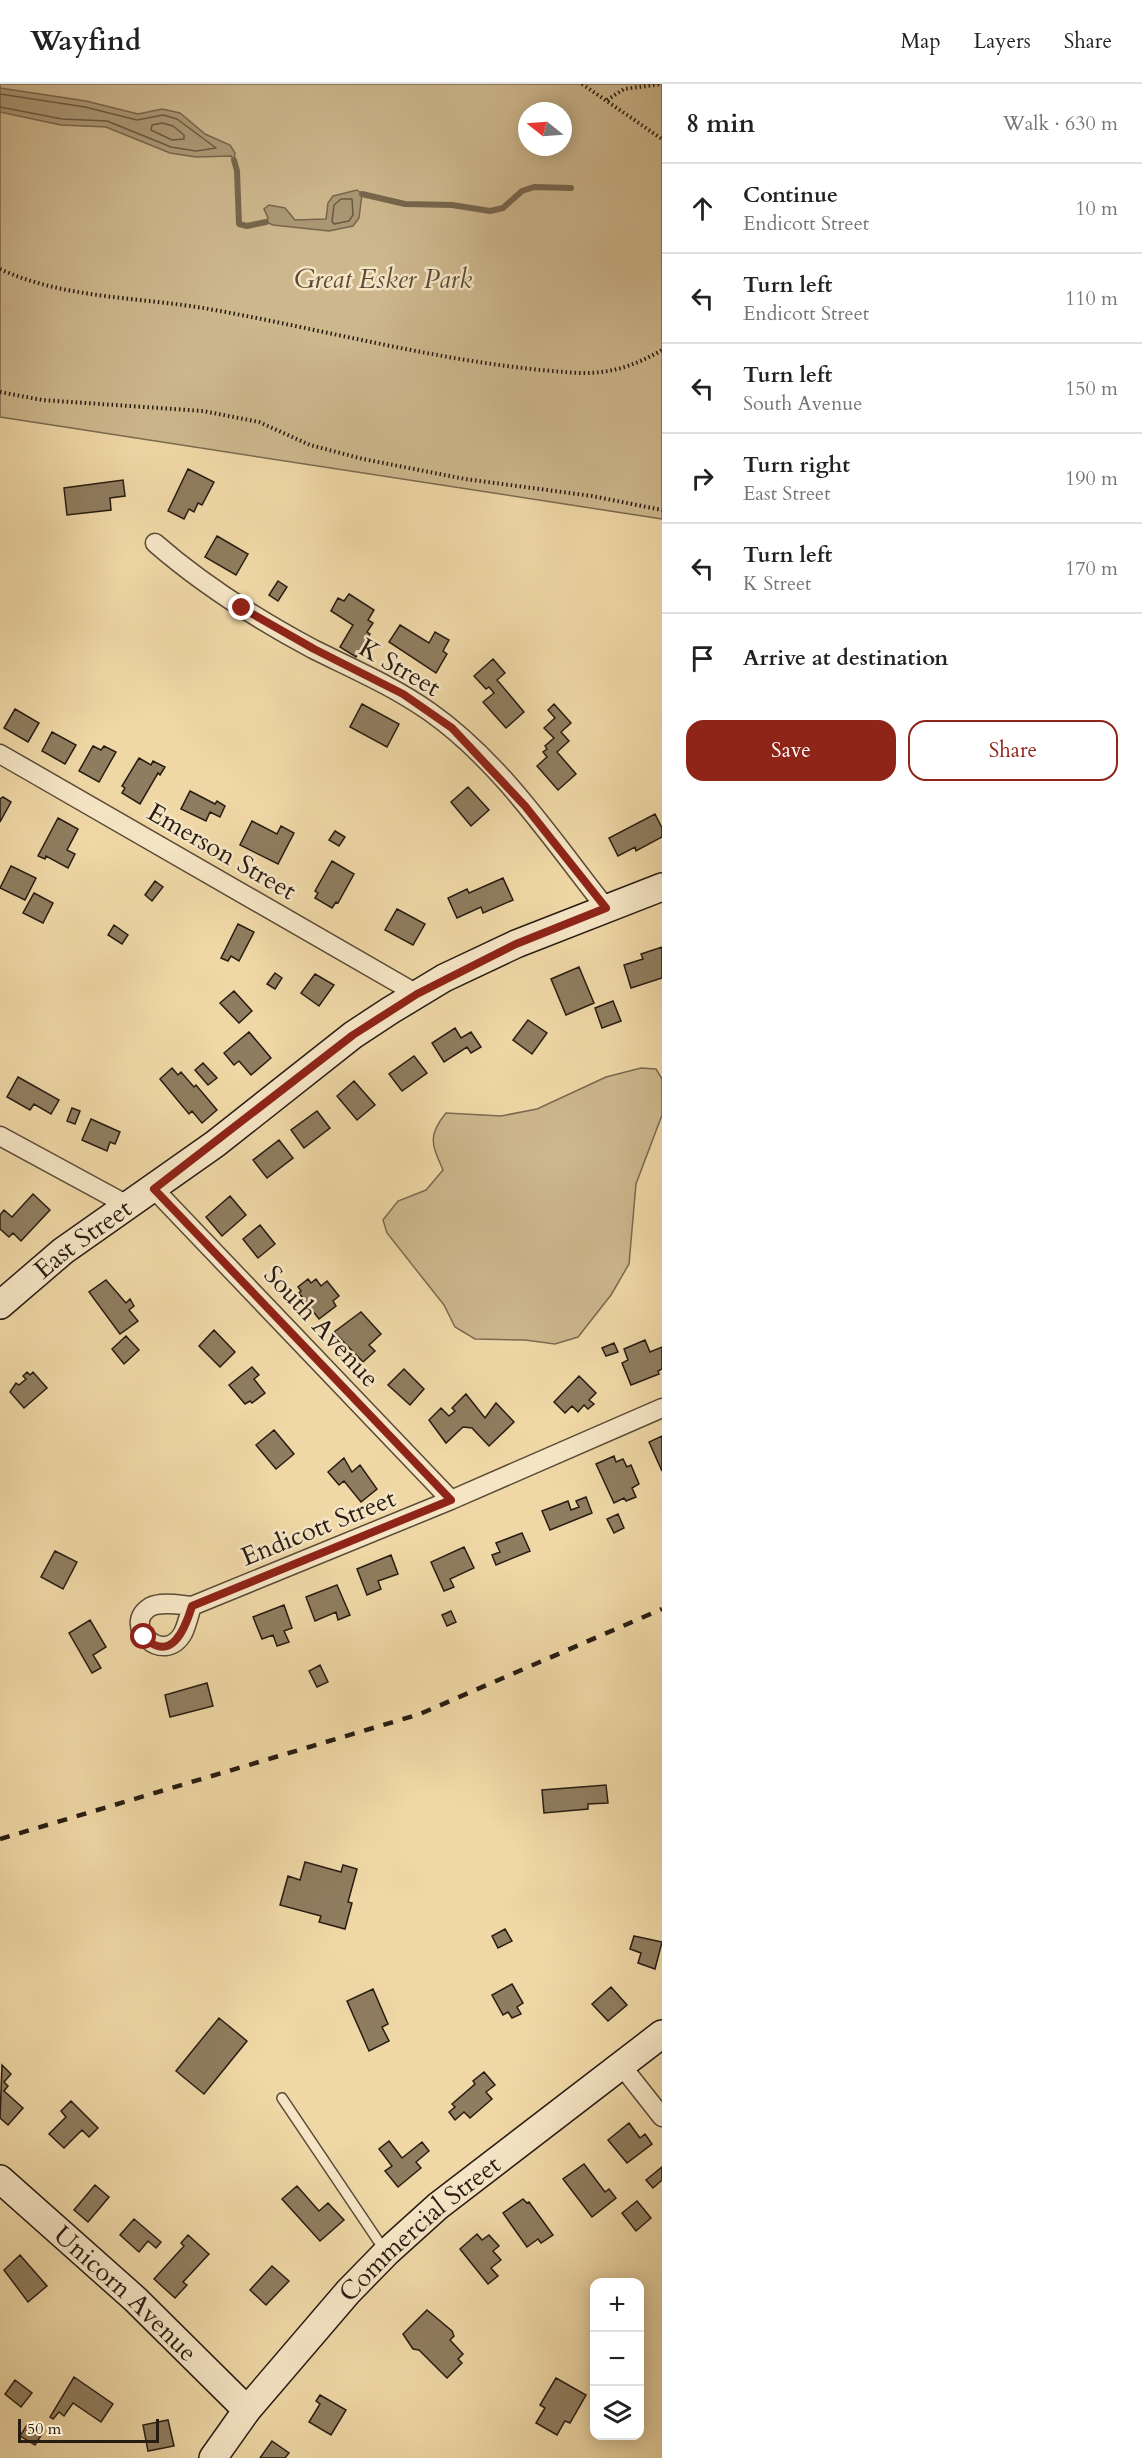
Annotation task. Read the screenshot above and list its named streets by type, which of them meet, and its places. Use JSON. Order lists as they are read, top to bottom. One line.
{"streets":{"street":["K Street","Emerson Street","East Street","South Avenue","Endicott Street","Commercial Street","Unicorn Avenue"]},"crossings":[["K Street","East Street"],["Emerson Street","East Street"],["East Street","South Avenue"],["South Avenue","Endicott Street"],["Commercial Street","Unicorn Avenue"]],"parks":["Great Esker Park"],"scale_bar":"50 m","north":"left","page":{"header":"Wayfind","nav":["Map","Layers","Share"],"heading":["8 min","Walk · 630 m"],"list":[["Continue","Endicott Street","10 m"],["Turn left","Endicott Street","110 m"],["Turn left","South Avenue","150 m"],["Turn right","East Street","190 m"],["Turn left","K Street","170 m"],"Arrive at destination"],"buttons":["Save","Share"],"map_buttons":["+","−"],"scale":"50 m"}}
